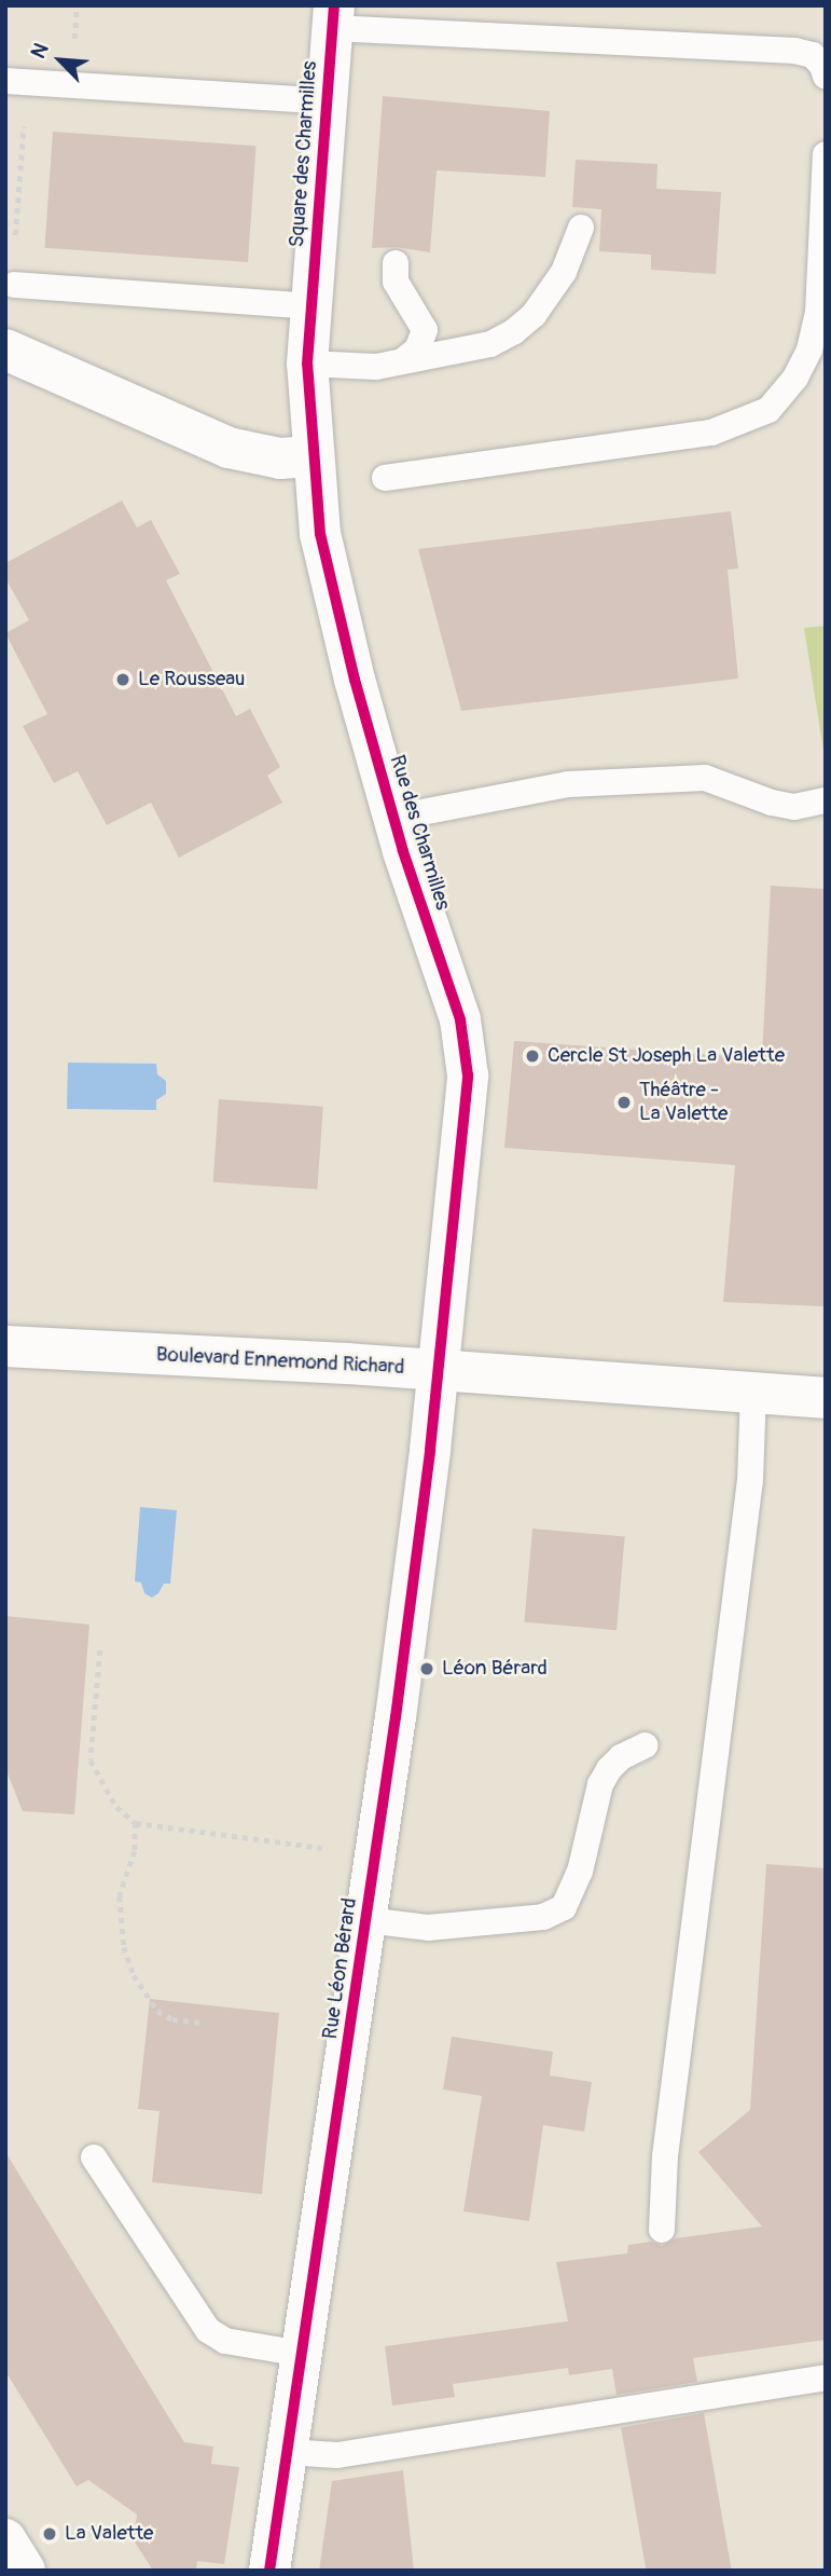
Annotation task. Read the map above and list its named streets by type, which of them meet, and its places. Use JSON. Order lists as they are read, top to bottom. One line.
{"streets":{"street":["Square des Charmilles","Rue des Charmilles","Boulevard Ennemond Richard","Rue Léon Bérard"]},"crossings":[["Square des Charmilles","Rue des Charmilles"],["Rue des Charmilles","Boulevard Ennemond Richard"],["Rue des Charmilles","Rue Léon Bérard"],["Boulevard Ennemond Richard","Rue Léon Bérard"]],"places":["Le Rousseau","Cercle St Joseph La Valette","Théâtre - La Valette","Léon Bérard","La Valette"],"north":"top left"}
